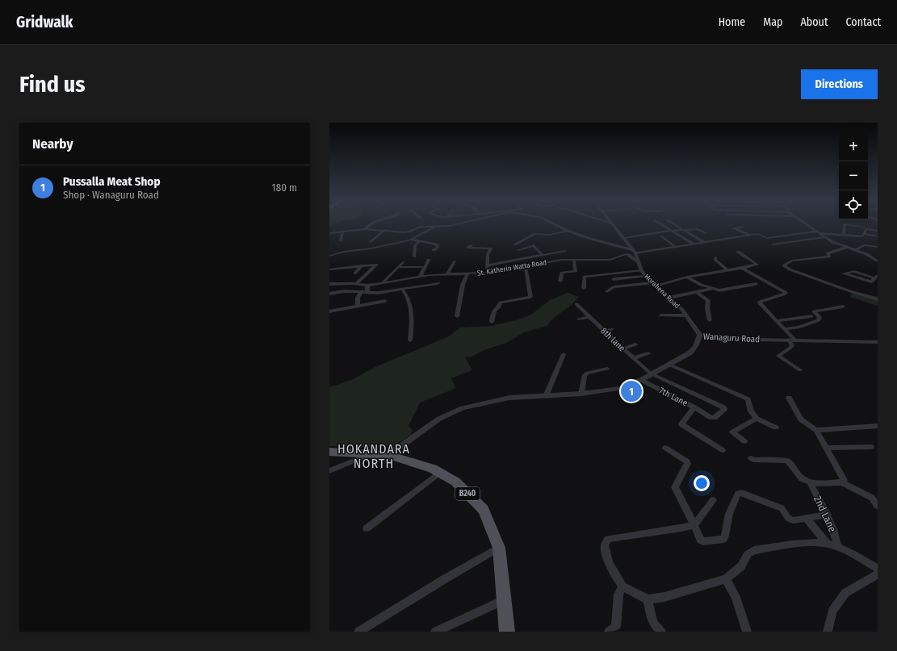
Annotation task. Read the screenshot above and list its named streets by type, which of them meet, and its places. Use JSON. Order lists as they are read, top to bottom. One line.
{"streets":{"main road":["B240"],"street":["St. Katherin Watta Road","Horahena Road","Wanaguru Road","8th lane","7th Lane","2nd Lane"]},"crossings":[["St. Katherin Watta Road","Horahena Road"],["Horahena Road","Wanaguru Road"],["Wanaguru Road","8th lane"],["Wanaguru Road","7th Lane"],["Wanaguru Road","B240"],["8th lane","7th Lane"]],"districts":["HOKANDARA NORTH"],"page":{"header":"Gridwalk","nav":["Home","Map","About","Contact"],"buttons":"Directions","title":"Find us","heading":"Nearby","map_buttons":["+","−"],"list":[{"mark":"1","name":"Pussalla Meat Shop","note":"Shop · Wanaguru Road","value":"180 m"}],"pins":"1"}}
